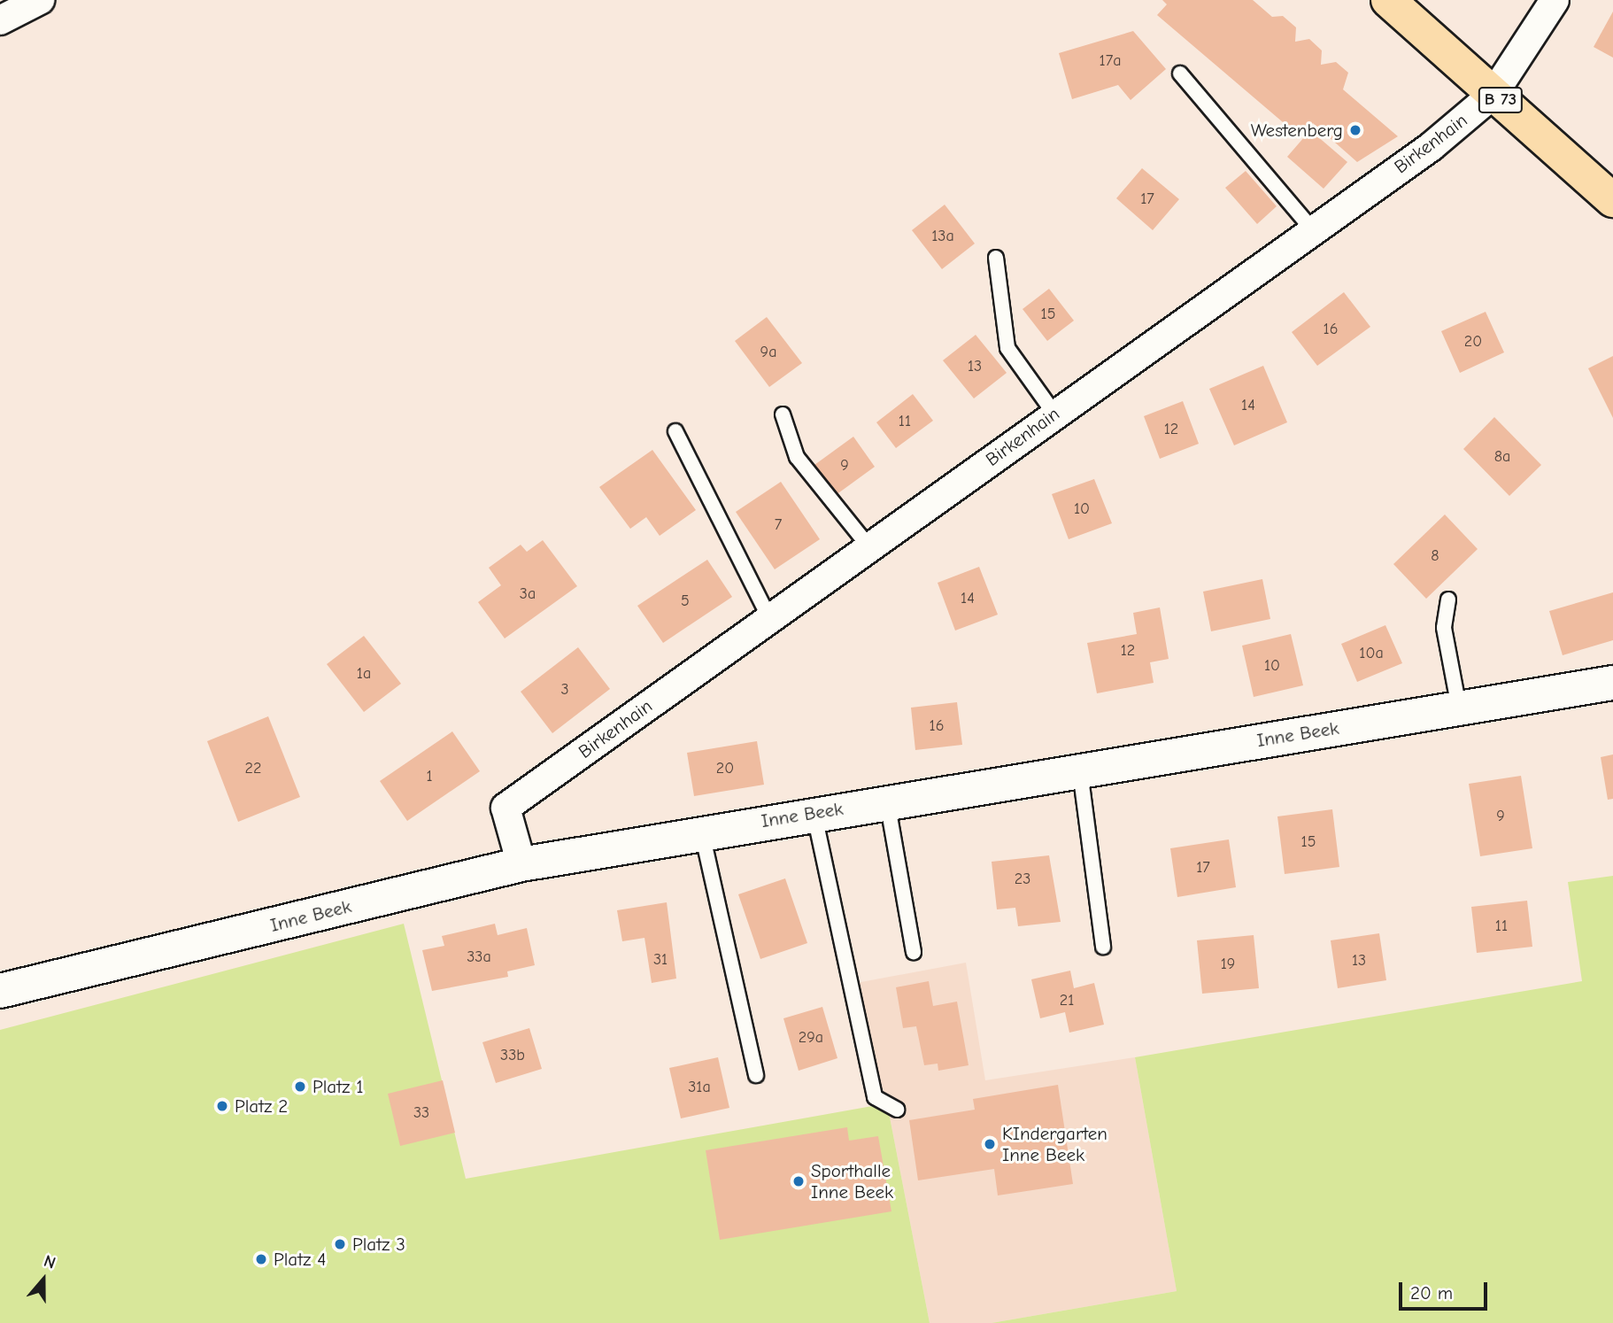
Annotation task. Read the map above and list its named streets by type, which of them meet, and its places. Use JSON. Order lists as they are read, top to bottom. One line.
{"streets":{"main road":["B 73"],"street":["Birkenhain","Inne Beek"]},"crossings":[["B 73","Birkenhain"],["Birkenhain","Inne Beek"]],"places":["Westenberg","Platz 1","Platz 2","KIndergarten Inne Beek","Sporthalle Inne Beek","Platz 3","Platz 4"],"house_numbers":["17a","17","13a","15","16","20","9a","13","14","11","12","8a","9","10","7","8","3a","14","5","12","10a","10","1a","3","16","22","20","1","9","15","17","23","11","33a","31","13","19","21","29a","33b","31a","33"],"scale_bar":"20 m","north":"top"}
